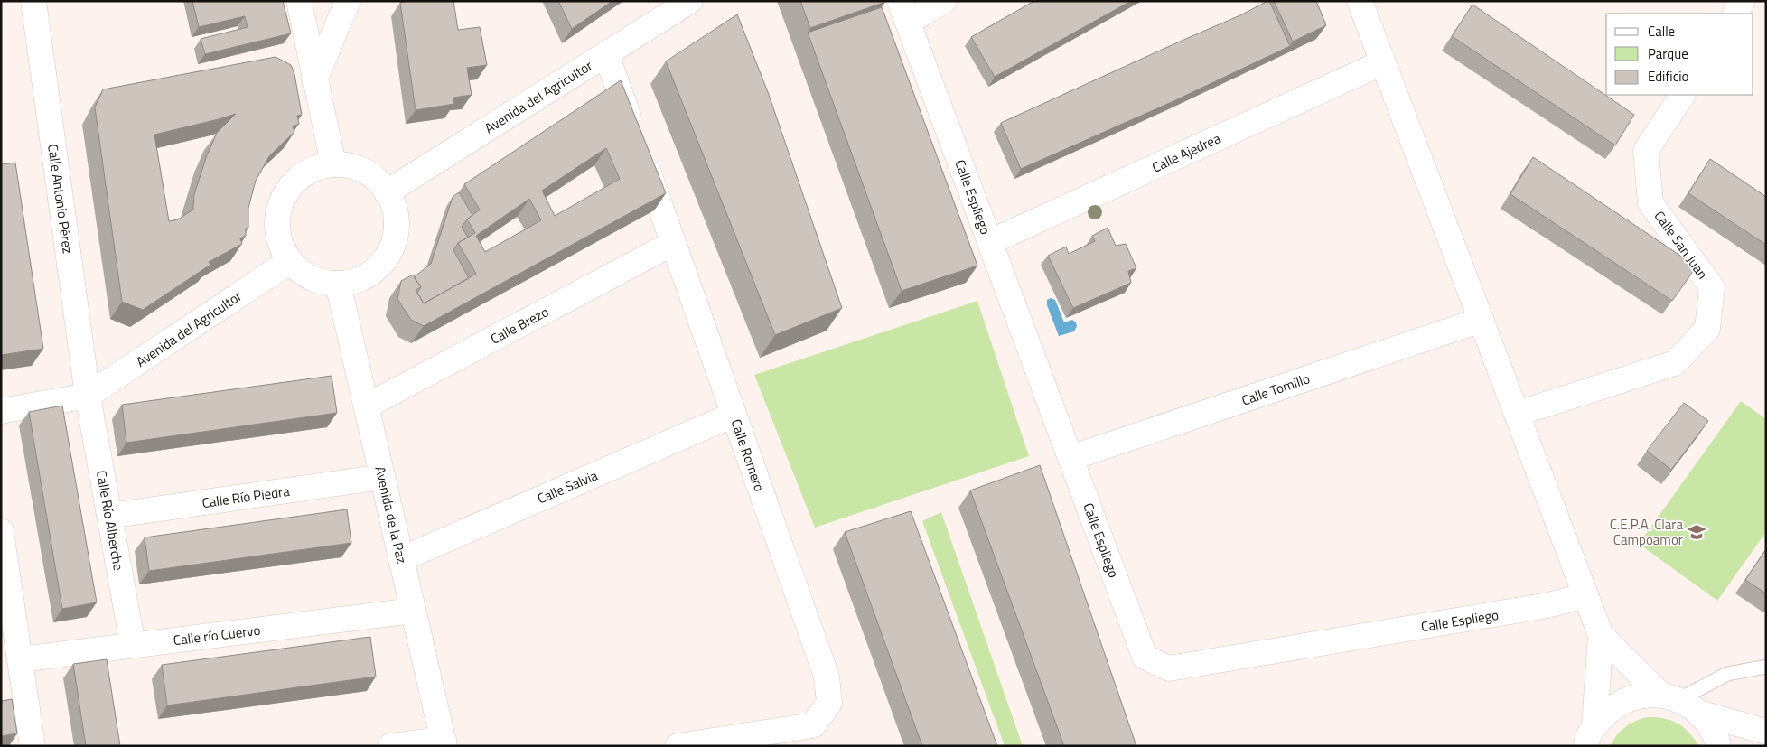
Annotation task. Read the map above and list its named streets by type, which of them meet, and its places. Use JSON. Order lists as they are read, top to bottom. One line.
{"streets":{"street":["Avenida del Agricultor","Calle Ajedrea","Calle Espliego","Calle Antonio Pérez","Calle San Juan","Calle Brezo","Calle Tomillo","Calle Romero","Calle Salvia","Calle Río Piedra","Avenida de la Paz","Calle Río Alberche","Calle río Cuervo"]},"crossings":[["Avenida del Agricultor","Calle Antonio Pérez"],["Avenida del Agricultor","Calle Romero"],["Avenida del Agricultor","Avenida de la Paz"],["Avenida del Agricultor","Calle Río Alberche"],["Calle Ajedrea","Calle Espliego"],["Calle Espliego","Calle Tomillo"],["Calle Antonio Pérez","Calle Río Alberche"],["Calle Brezo","Calle Romero"],["Calle Brezo","Avenida de la Paz"],["Calle Romero","Calle Salvia"],["Calle Salvia","Avenida de la Paz"],["Calle Río Piedra","Avenida de la Paz"],["Calle Río Piedra","Calle Río Alberche"],["Avenida de la Paz","Calle río Cuervo"],["Calle Río Alberche","Calle río Cuervo"]],"places":{"school or university":["C.E.P.A. Clara Campoamor"]},"legend":["Calle","Parque","Edificio"]}
